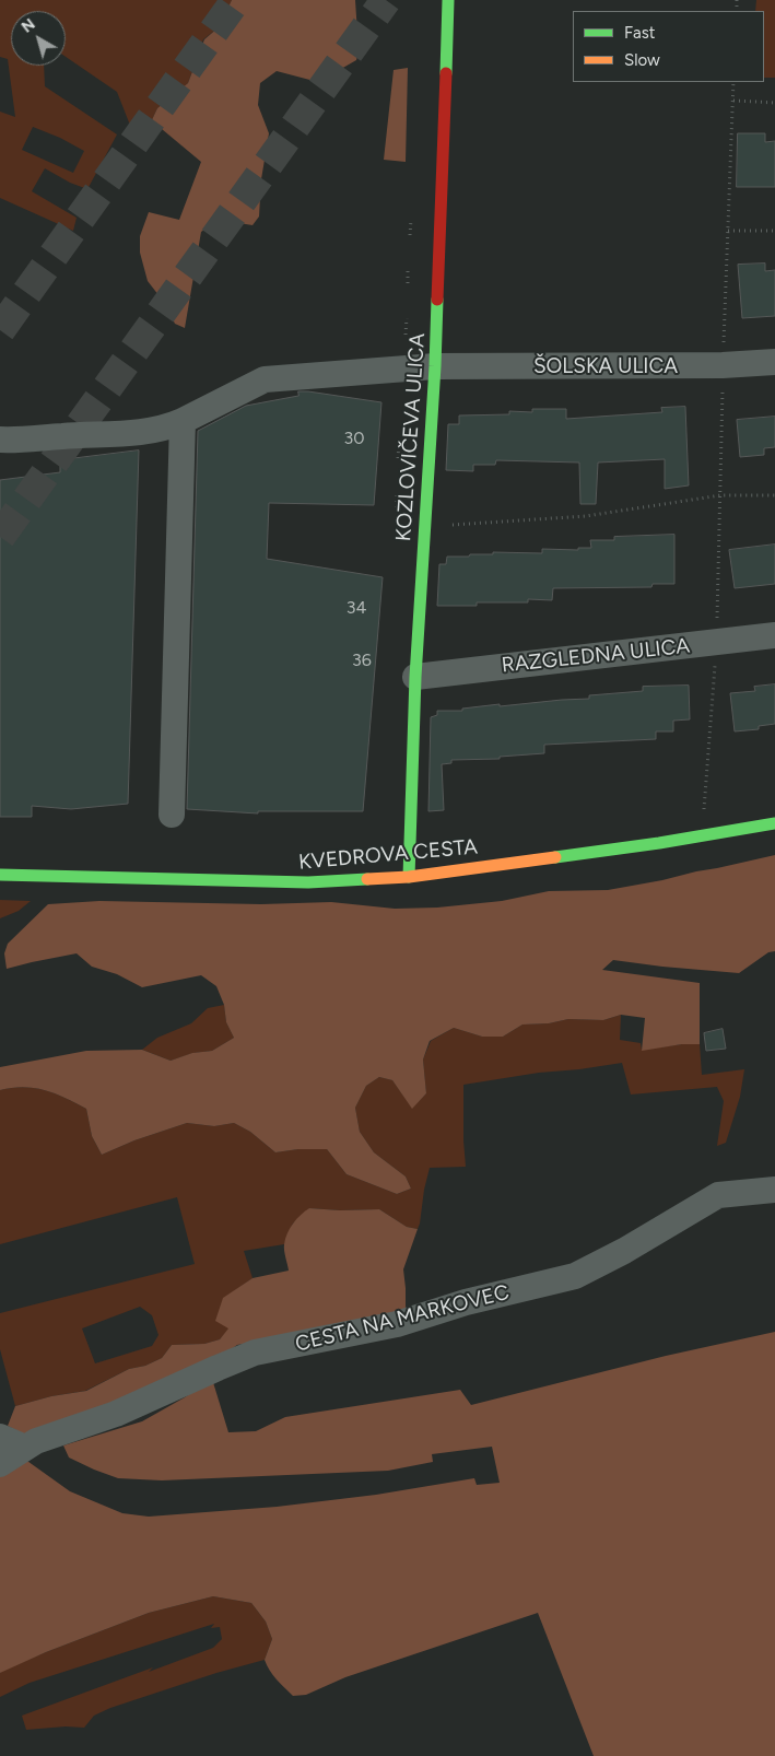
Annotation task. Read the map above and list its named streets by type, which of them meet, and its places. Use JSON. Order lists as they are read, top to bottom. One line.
{"streets":{"street":["ŠOLSKA ULICA","KOZLOVIČEVA ULICA","RAZGLEDNA ULICA","KVEDROVA CESTA","CESTA NA MARKOVEC"]},"crossings":[["ŠOLSKA ULICA","KOZLOVIČEVA ULICA"],["KOZLOVIČEVA ULICA","RAZGLEDNA ULICA"],["KOZLOVIČEVA ULICA","KVEDROVA CESTA"]],"house_numbers":["30","34","36"],"legend":["Fast","Slow"],"north":"top left"}
